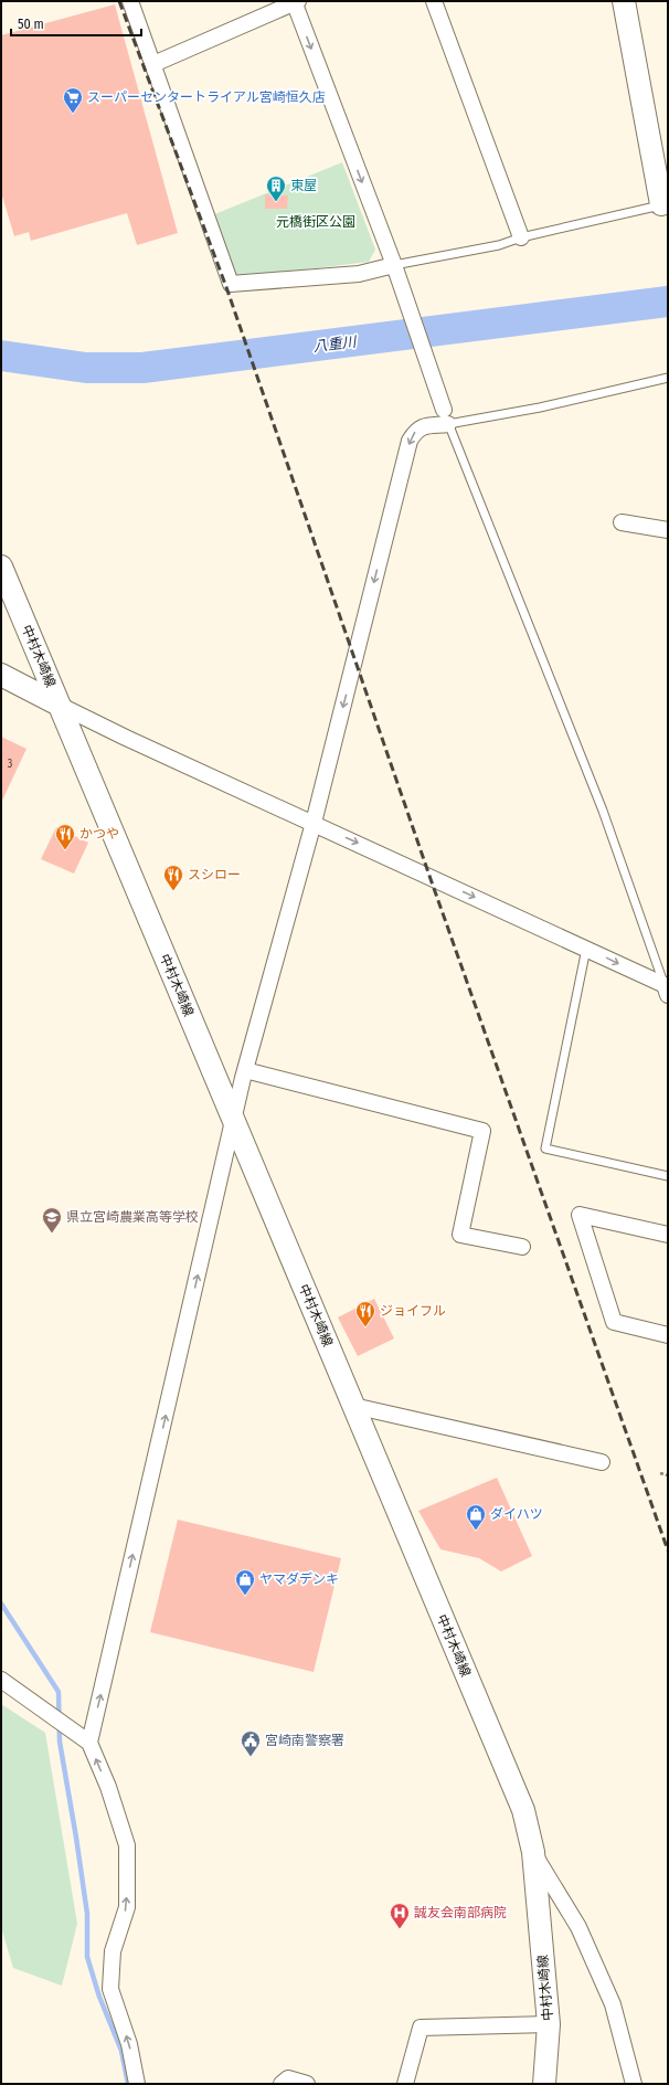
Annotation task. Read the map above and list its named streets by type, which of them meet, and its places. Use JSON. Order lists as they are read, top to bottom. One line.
{"streets":{"main road":["中村木崎線"]},"water":["八重川"],"parks":["元橋街区公園"],"places":{"supermarket":["スーパーセンタートライアル宮崎恒久店"],"building":["東屋"],"restaurant":["かつや","スシロー","ジョイフル"],"school or university":["県立宮崎農業高等学校"],"shop":["ダイハツ","ヤマダデンキ"],"public building":["宮崎南警察署"],"hospital":["誠友会南部病院"]},"house_numbers":["3"],"scale_bar":"50 m"}
